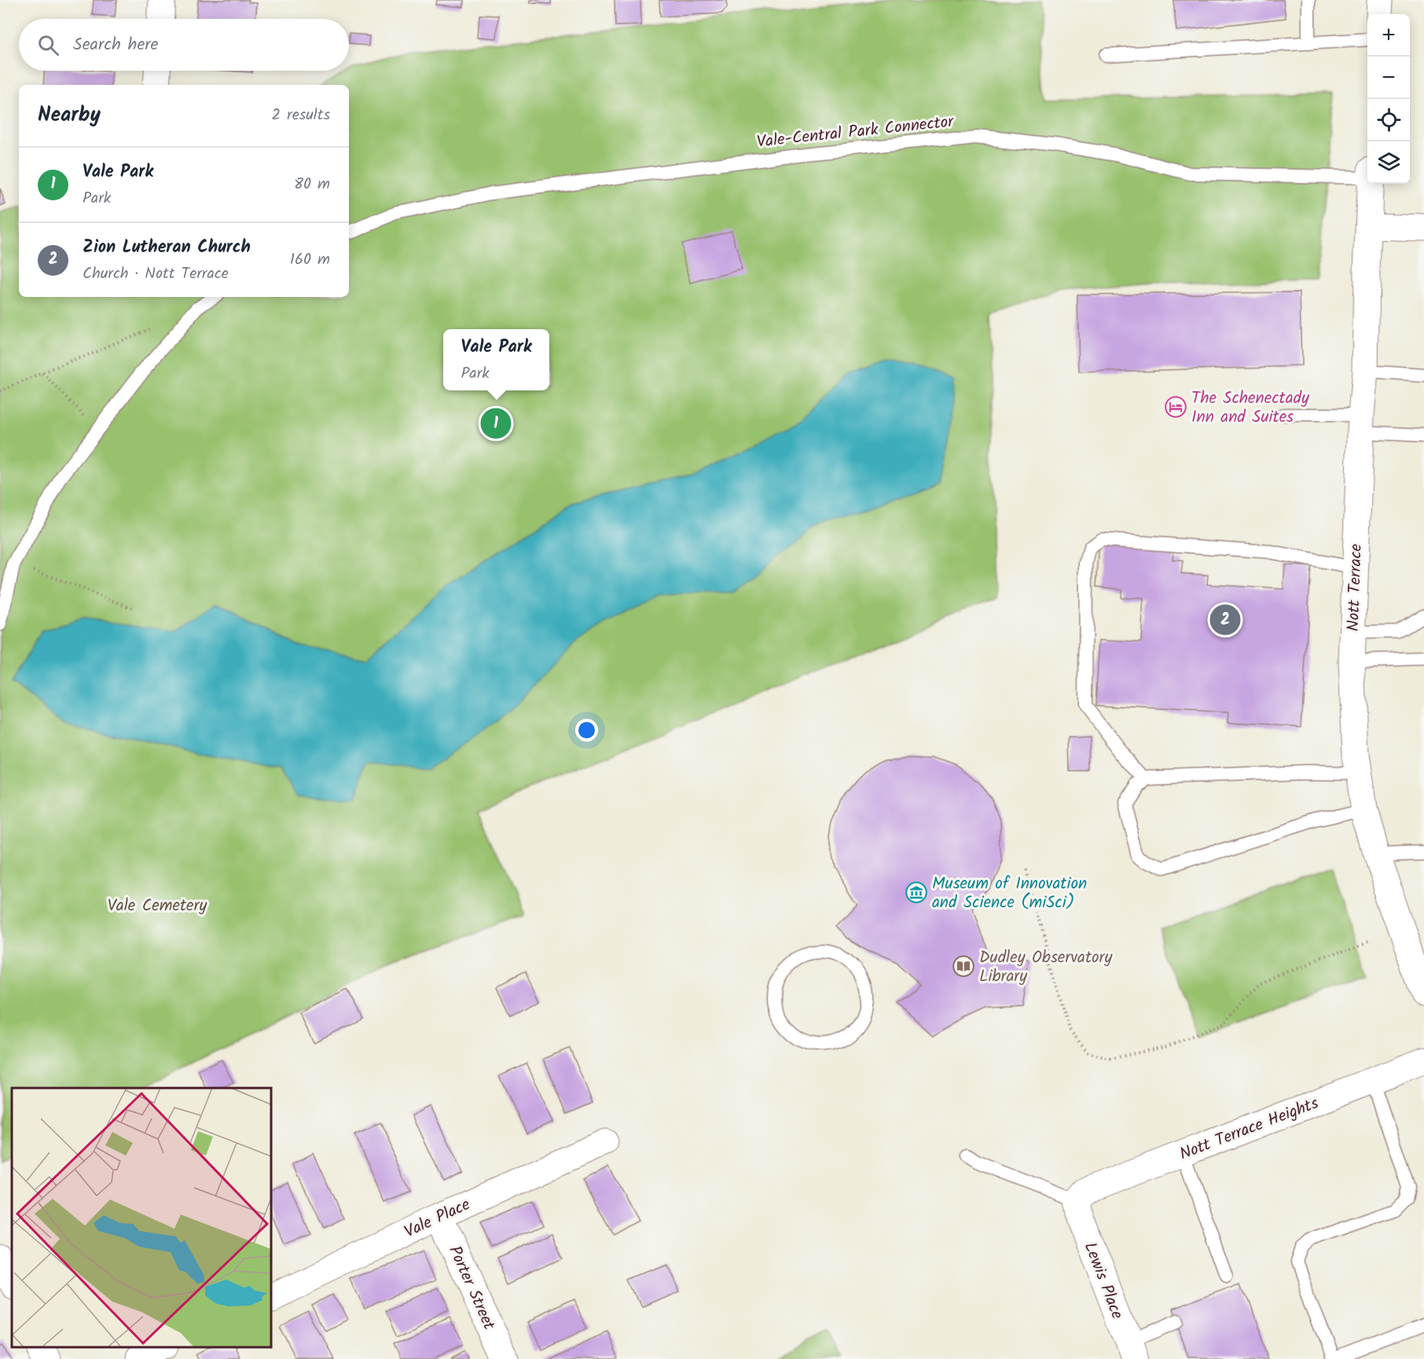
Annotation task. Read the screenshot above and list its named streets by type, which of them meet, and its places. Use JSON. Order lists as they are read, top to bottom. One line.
{"streets":{"street":["Nott Terrace","Nott Terrace Heights","Vale Place","Lewis Place","Porter Street"],"lane":["Vale-Central Park Connector"]},"crossings":[["Nott Terrace Heights","Lewis Place"],["Vale Place","Porter Street"]],"parks":["Vale Cemetery"],"places":{"hotel":["The Schenectady Inn and Suites"],"museum":["Museum of Innovation and Science (miSci)"],"library":["Dudley Observatory Library"]},"page":{"map_buttons":["+","−"],"search":"Search here","heading":["Nearby","2 results"],"list":[{"mark":"1","name":"Vale Park","note":"Park","value":"80 m"},{"mark":"2","name":"Zion Lutheran Church","note":"Church · Nott Terrace","value":"160 m"}],"popup":["Vale Park","Park"],"pins":["1","2"]}}
